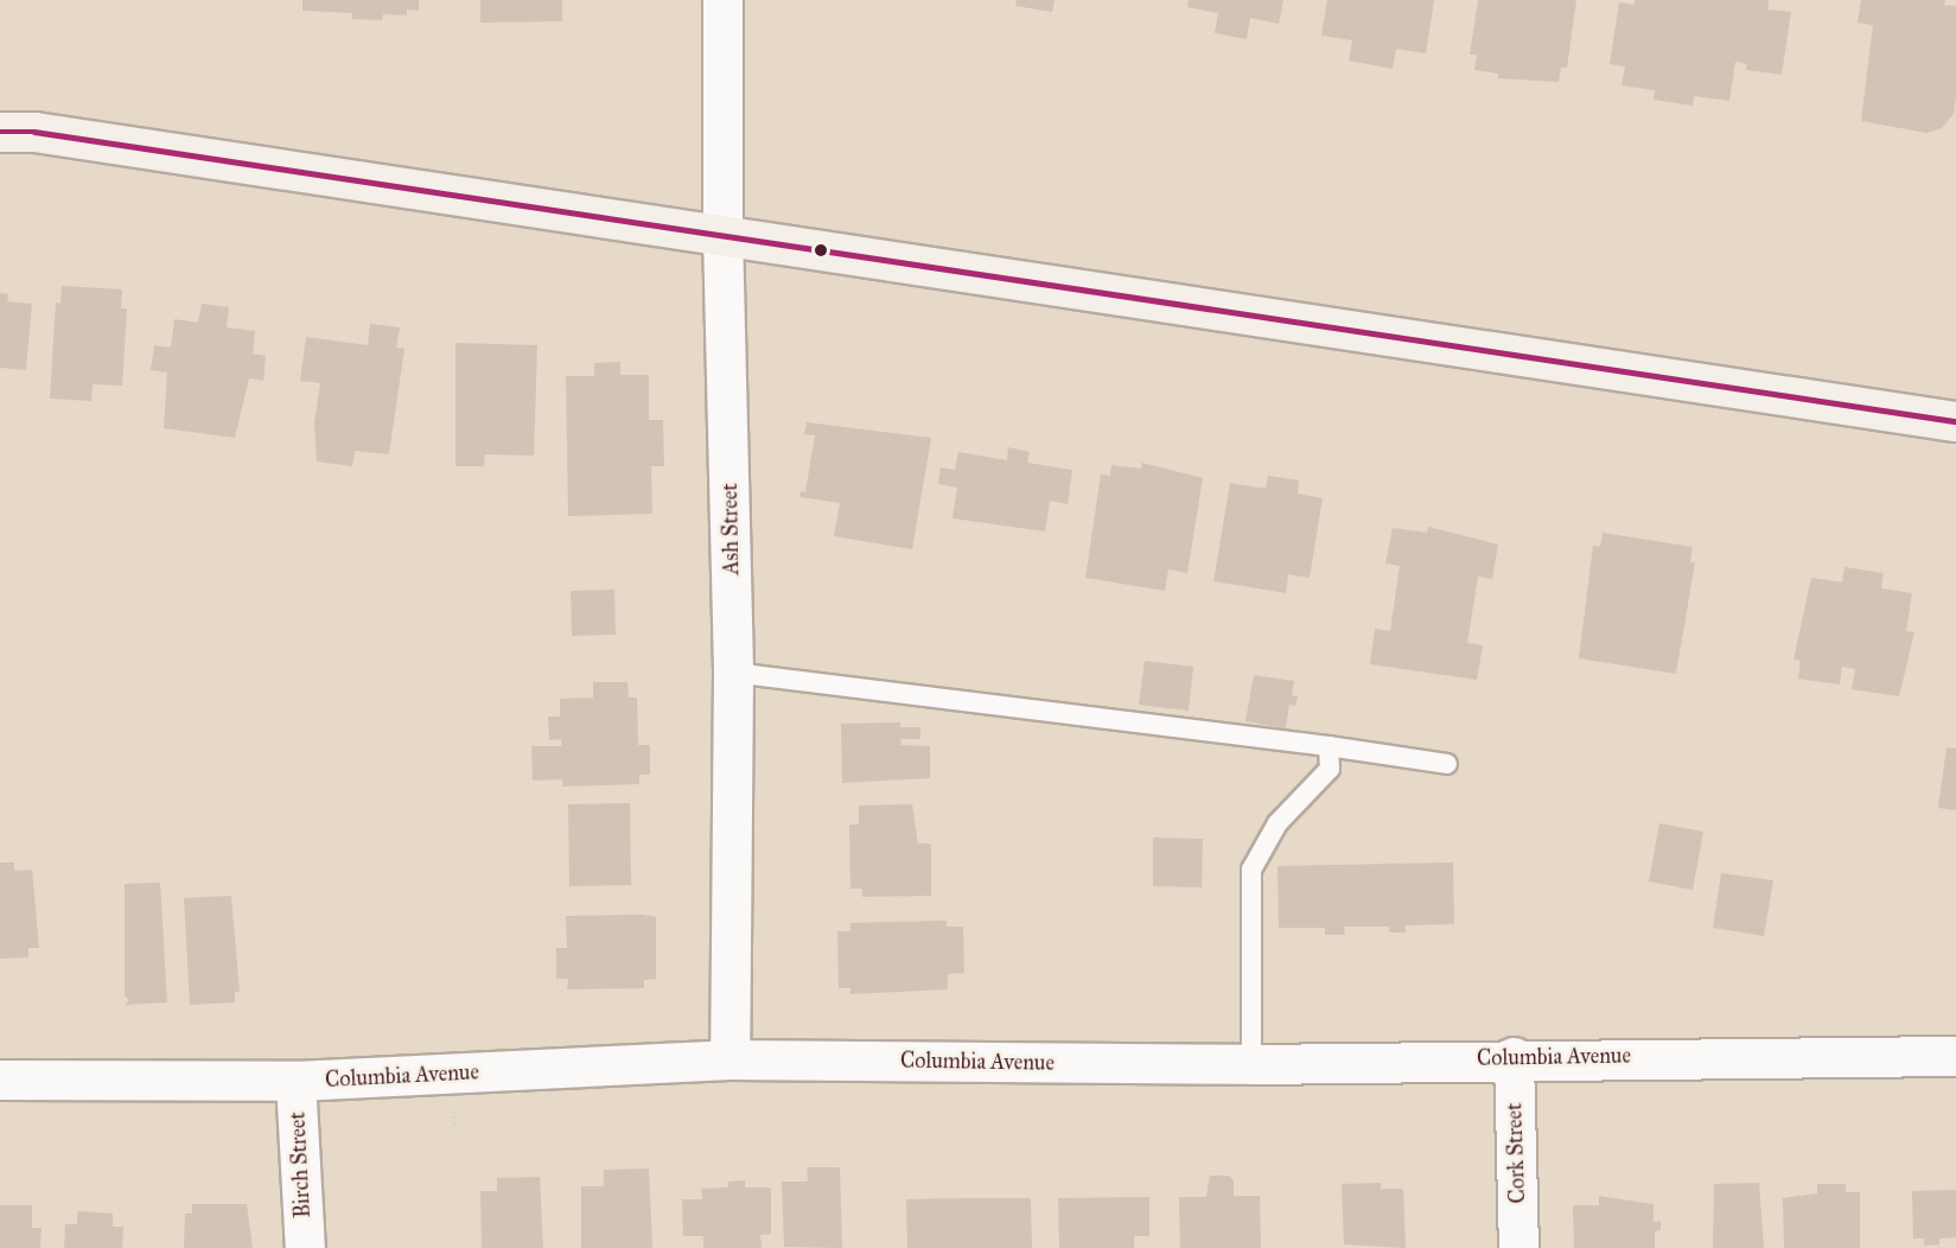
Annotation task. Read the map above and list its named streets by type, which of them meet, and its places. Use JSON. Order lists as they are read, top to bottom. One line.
{"streets":{"street":["Ash Street","Columbia Avenue","Cork Street","Birch Street"]},"crossings":[["Ash Street","Columbia Avenue"],["Columbia Avenue","Cork Street"],["Columbia Avenue","Birch Street"]]}
